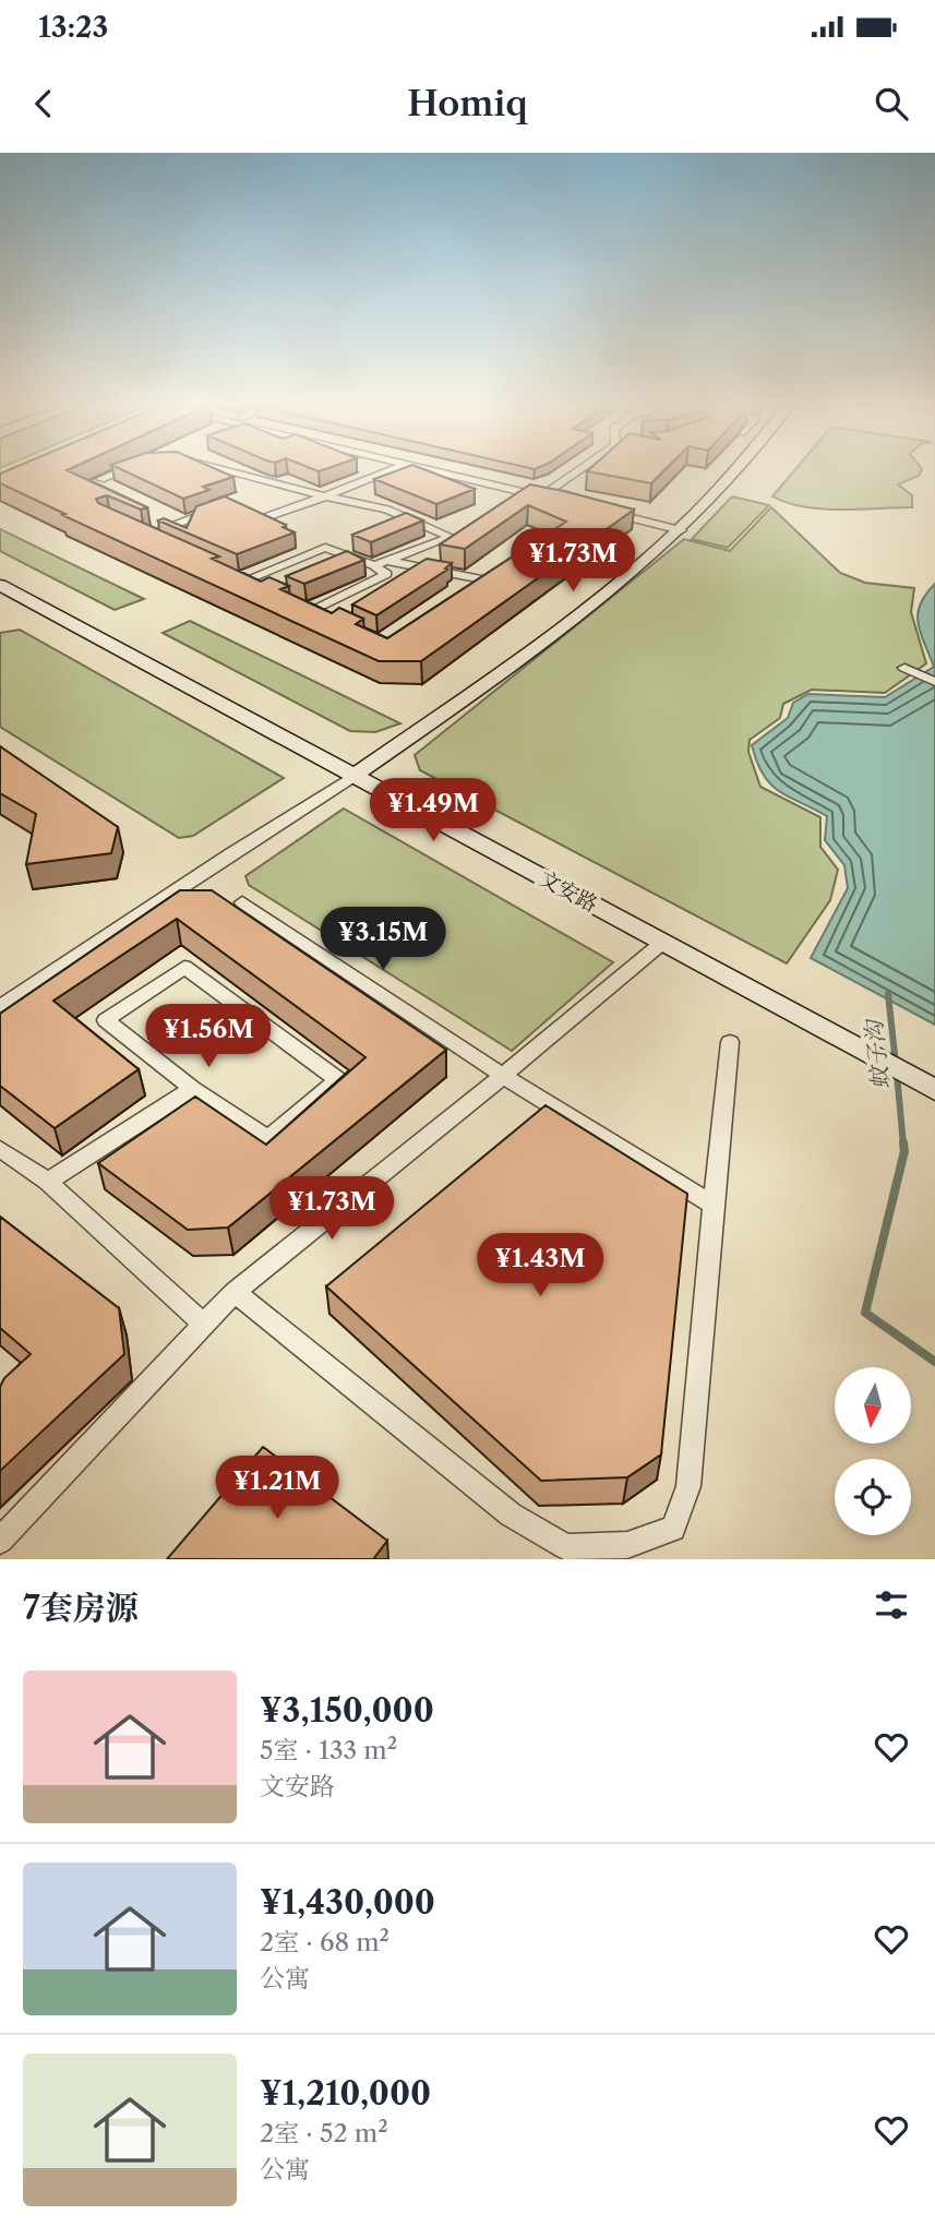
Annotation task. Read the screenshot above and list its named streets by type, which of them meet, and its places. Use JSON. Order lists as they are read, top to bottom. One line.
{"streets":{"street":["文安路"]},"water":["蚊子沟"],"north":"bottom","page":{"status":"13:23","header":"Homiq","price":["¥1.73M","¥1.49M","¥3.15M","¥1.56M","¥1.73M","¥1.43M","¥1.21M"],"heading":"7套房源","list":[{"name":"¥3,150,000","note":"5室 · 133 m² · 文安路"},{"name":"¥1,430,000","note":"2室 · 68 m² · 公寓"},{"name":"¥1,210,000","note":"2室 · 52 m² · 公寓"}]}}
